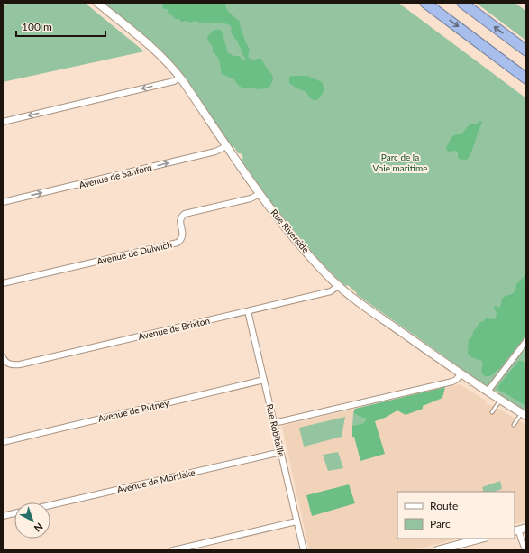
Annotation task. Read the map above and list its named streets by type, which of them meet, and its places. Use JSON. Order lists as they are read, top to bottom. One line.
{"streets":{"street":["Avenue de Sanford","Rue Riverside","Avenue de Dulwich","Avenue de Brixton","Avenue de Putney","Rue Robitaille","Avenue de Mortlake"]},"crossings":[["Avenue de Sanford","Rue Riverside"],["Rue Riverside","Avenue de Dulwich"],["Rue Riverside","Avenue de Brixton"],["Avenue de Brixton","Rue Robitaille"],["Avenue de Putney","Rue Robitaille"],["Rue Robitaille","Avenue de Mortlake"]],"one_way":["Avenue de Sanford"],"parks":["Parc de la Voie maritime"],"legend":["Route","Parc"],"scale_bar":"100 m","north":"bottom right"}
